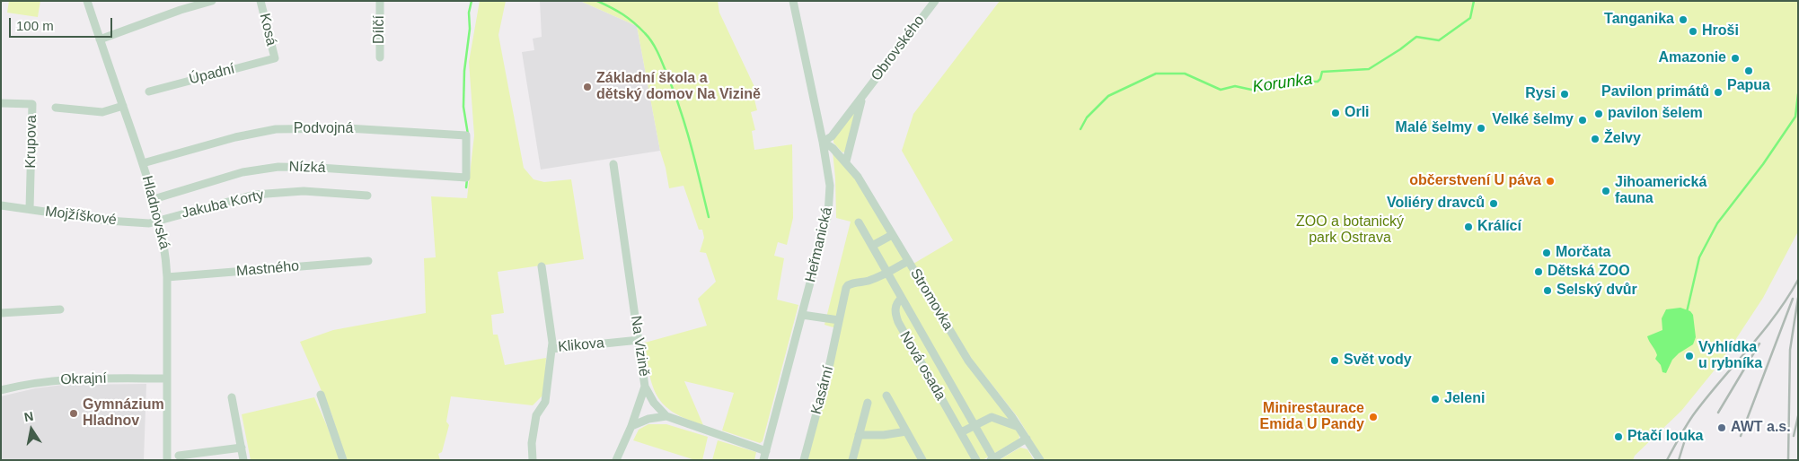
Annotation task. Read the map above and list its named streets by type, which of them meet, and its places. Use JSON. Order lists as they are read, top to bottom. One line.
{"streets":{"street":["Kosá","Dílčí","Obrovského","Úpadní","Podvojná","Krupova","Nízká","Jakuba Korty","Hladnovská","Mojžíškové","Heřmanická","Mastného","Stromovka","Klikova","Na Vizině","Nová osada","Okrajní","Kasární"]},"crossings":[["Kosá","Úpadní"],["Obrovského","Heřmanická"],["Obrovského","Stromovka"],["Podvojná","Nízká"],["Podvojná","Hladnovská"],["Krupova","Hladnovská"],["Krupova","Mojžíškové"],["Nízká","Hladnovská"],["Jakuba Korty","Hladnovská"],["Jakuba Korty","Mojžíškové"],["Hladnovská","Mojžíškové"],["Hladnovská","Mastného"],["Hladnovská","Okrajní"],["Heřmanická","Stromovka"],["Klikova","Na Vizině"],["Nová osada","Kasární"]],"water":["Korunka"],"parks":["ZOO a botanický park Ostrava"],"places":["Tanganika","Hroši","Amazonie","Papua","Základní škola a dětský domov Na Vizině","Pavilon primátů","Rysi","Orli","pavilon šelem","Velké šelmy","Malé šelmy","Želvy","občerstvení U páva","Jihoamerická fauna","Voliéry dravců","Králící","Morčata","Dětská ZOO","Selský dvůr","Vyhlídka u rybníka","Svět vody","Jeleni","Gymnázium Hladnov","Minirestaurace Emida U Pandy","AWT a.s.","Ptačí louka"],"scale_bar":"100 m","north":"top"}
